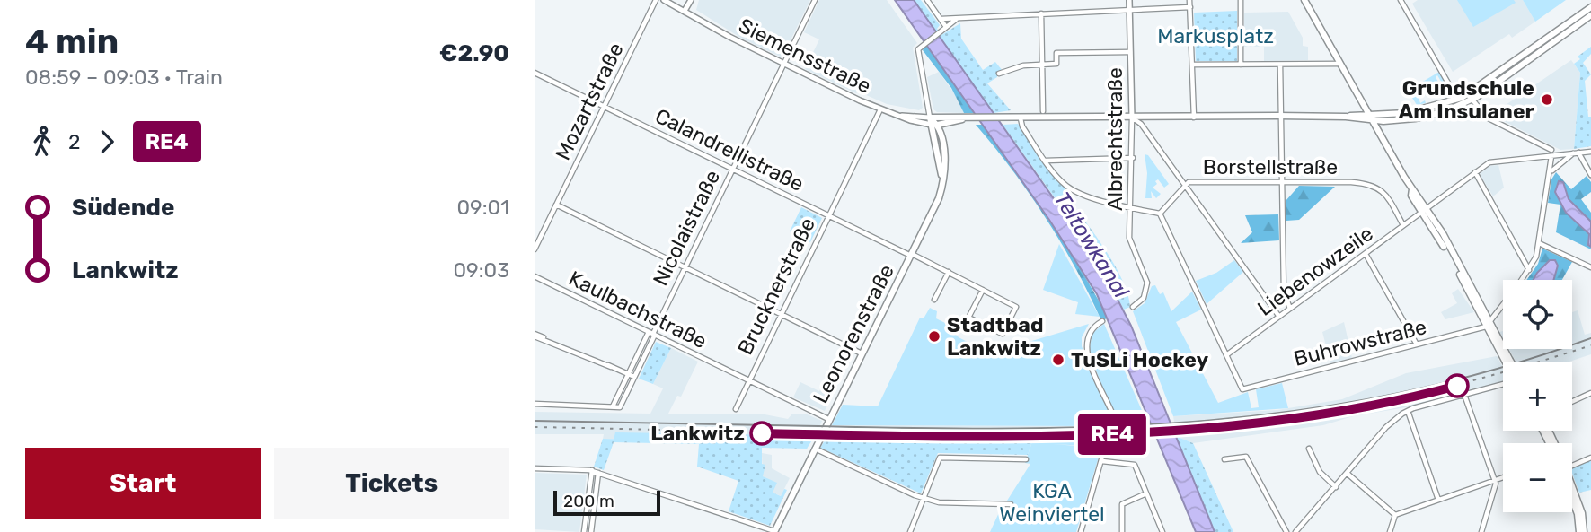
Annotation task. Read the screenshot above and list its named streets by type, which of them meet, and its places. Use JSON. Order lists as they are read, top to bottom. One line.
{"streets":{"main road":["Siemensstraße","Leonorenstraße"],"street":["Mozartstraße","Albrechtstraße","Calandrellistraße","Borstellstraße","Nicolaistraße","Liebenowzeile","Brucknerstraße","Kaulbachstraße","Buhrowstraße"]},"crossings":[["Siemensstraße","Albrechtstraße"],["Siemensstraße","Nicolaistraße"],["Siemensstraße","Brucknerstraße"],["Siemensstraße","Leonorenstraße"],["Mozartstraße","Calandrellistraße"],["Calandrellistraße","Nicolaistraße"],["Calandrellistraße","Brucknerstraße"],["Calandrellistraße","Leonorenstraße"],["Borstellstraße","Liebenowzeile"],["Nicolaistraße","Kaulbachstraße"],["Liebenowzeile","Buhrowstraße"],["Brucknerstraße","Kaulbachstraße"],["Kaulbachstraße","Leonorenstraße"]],"water":["Teltowkanal"],"parks":["Markusplatz","KGA Weinviertel"],"places":["Grundschule Am Insulaner","Stadtbad Lankwitz","TuSLi Hockey","Lankwitz"],"scale_bar":"200 m","page":{"heading":["4 min","08:59 – 09:03 · Train","€2.90"],"on_map":"RE4","legs":["2","RE4"],"list":[{"name":"Südende","value":"09:01"},{"name":"Lankwitz","value":"09:03"}],"map_buttons":["+","−"],"buttons":["Start","Tickets"],"scale":"200 m"}}
